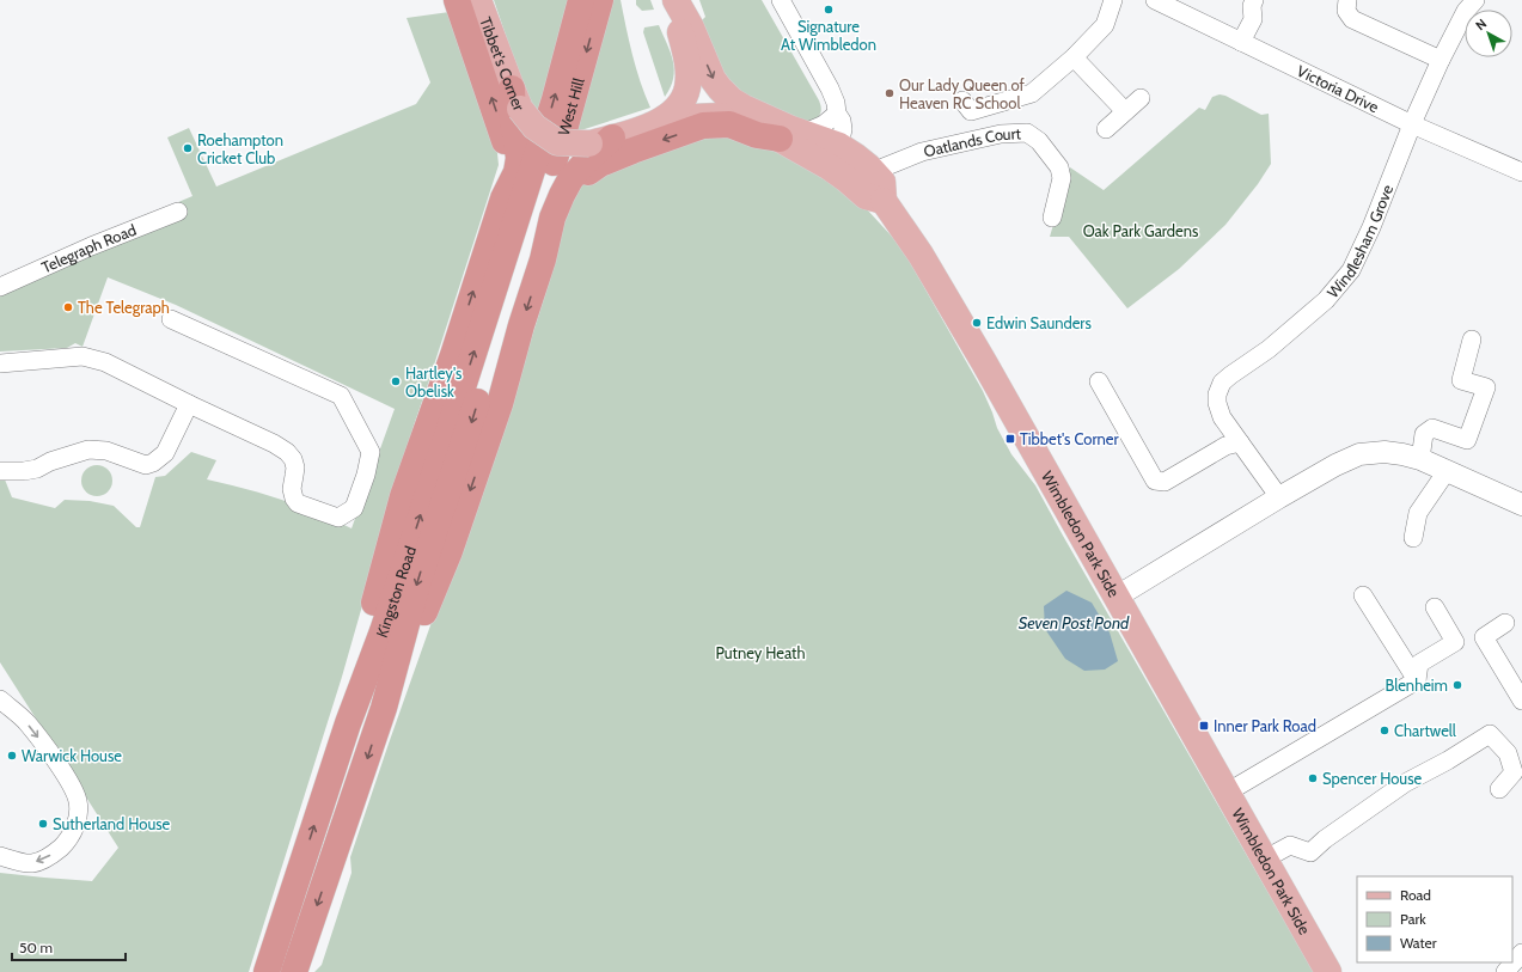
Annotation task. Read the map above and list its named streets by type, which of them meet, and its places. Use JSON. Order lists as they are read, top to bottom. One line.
{"streets":{"highway":["West Hill","Kingston Road"],"main road":["Tibbet's Corner","Wimbledon Park Side"],"street":["Victoria Drive","Oatlands Court","Windlesham Grove","Telegraph Road"]},"crossings":[["Victoria Drive","Windlesham Grove"],["West Hill","Kingston Road"],["Oatlands Court","Wimbledon Park Side"]],"water":["Seven Post Pond"],"parks":["Oak Park Gardens","Putney Heath"],"places":{"other":["Signature At Wimbledon","Our Lady Queen of Heaven RC School","Roehampton Cricket Club","The Telegraph","Edwin Saunders","Hartley's Obelisk","Blenheim","Chartwell","Warwick House","Spencer House","Sutherland House"],"transit":["Tibbet's Corner","Inner Park Road"]},"legend":["Road","Park","Water"],"scale_bar":"50 m","north":"top left"}
